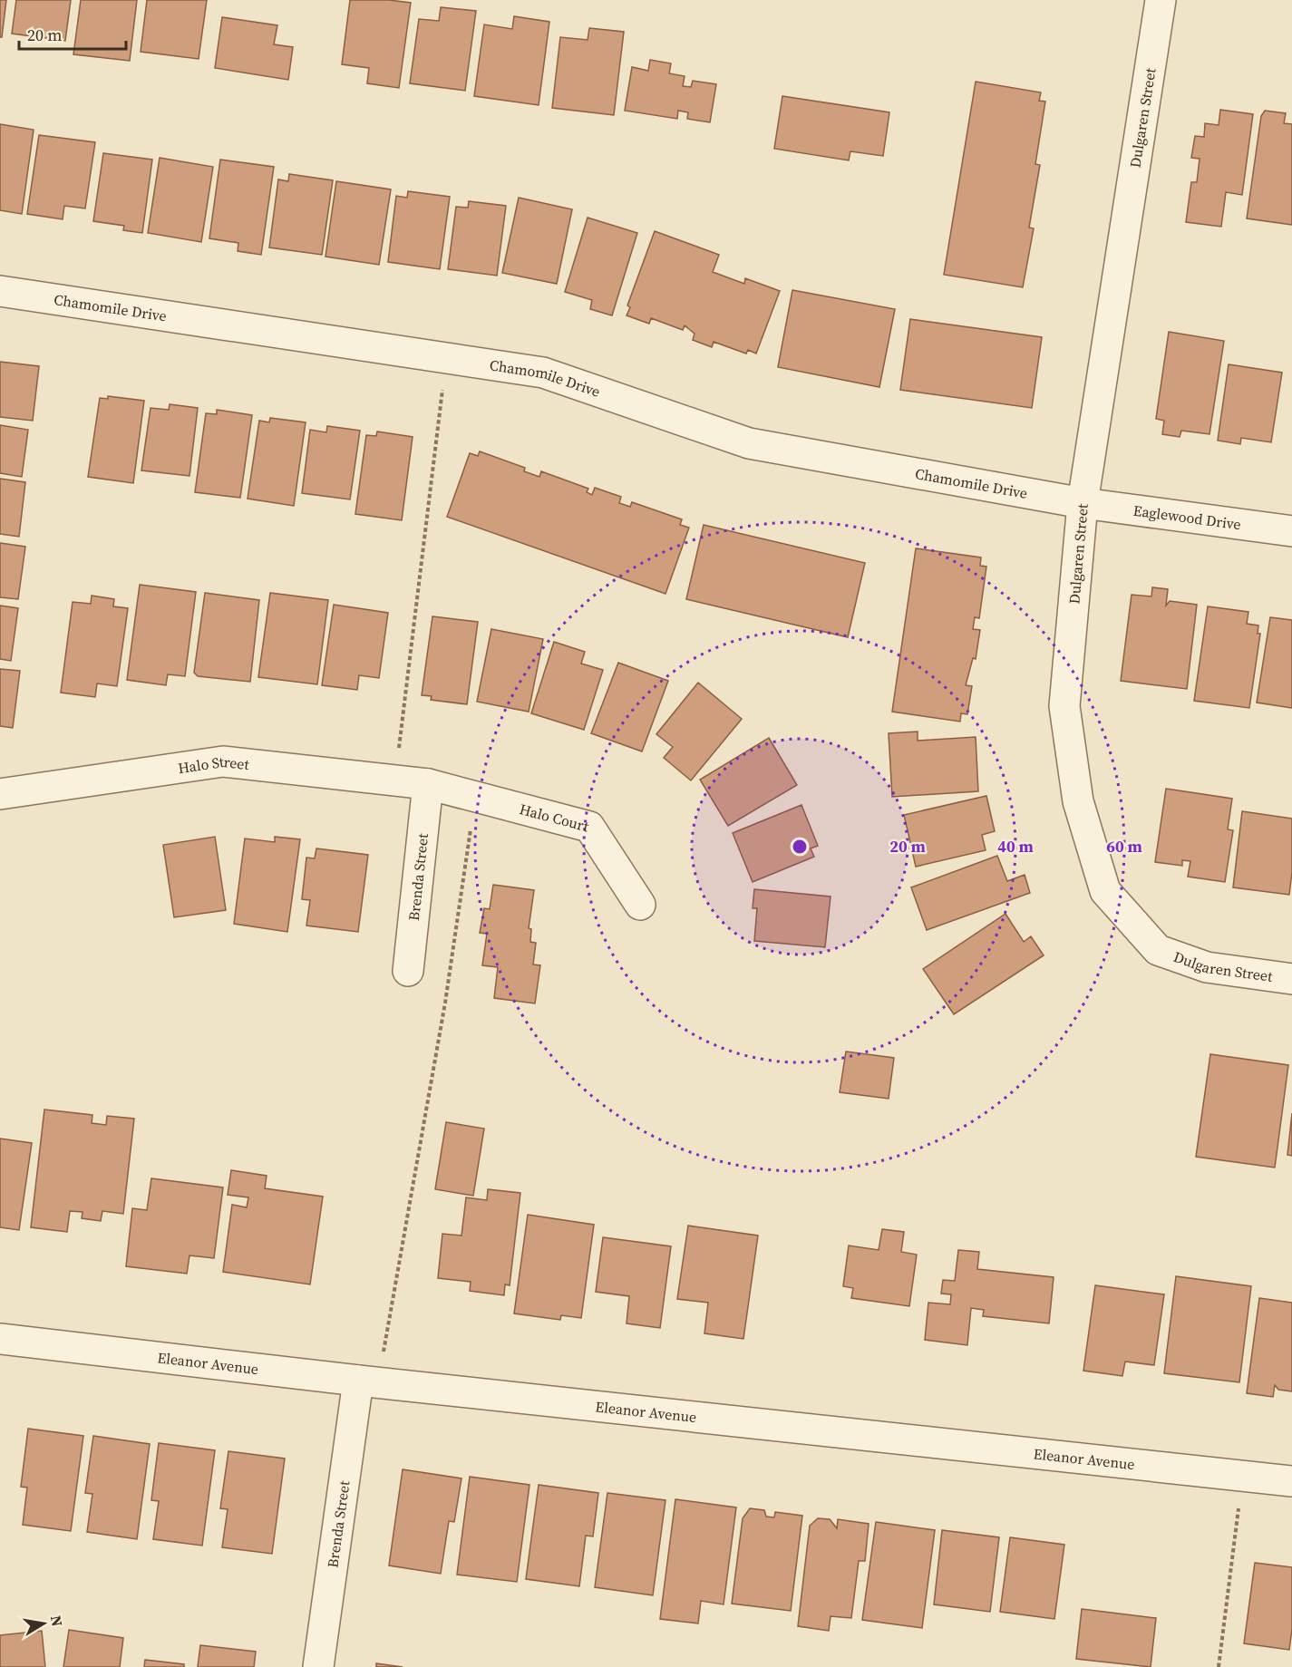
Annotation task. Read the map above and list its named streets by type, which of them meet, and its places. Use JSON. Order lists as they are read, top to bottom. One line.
{"streets":{"street":["Dulgaren Street","Chamomile Drive","Eaglewood Drive","Halo Street","Halo Court","Brenda Street","Eleanor Avenue"]},"crossings":[["Dulgaren Street","Chamomile Drive"],["Dulgaren Street","Eaglewood Drive"],["Chamomile Drive","Eaglewood Drive"],["Halo Street","Halo Court"],["Halo Street","Brenda Street"],["Halo Court","Brenda Street"],["Brenda Street","Eleanor Avenue"]],"scale_bar":"20 m","north":"right","rings":["20 m","40 m","60 m"]}
